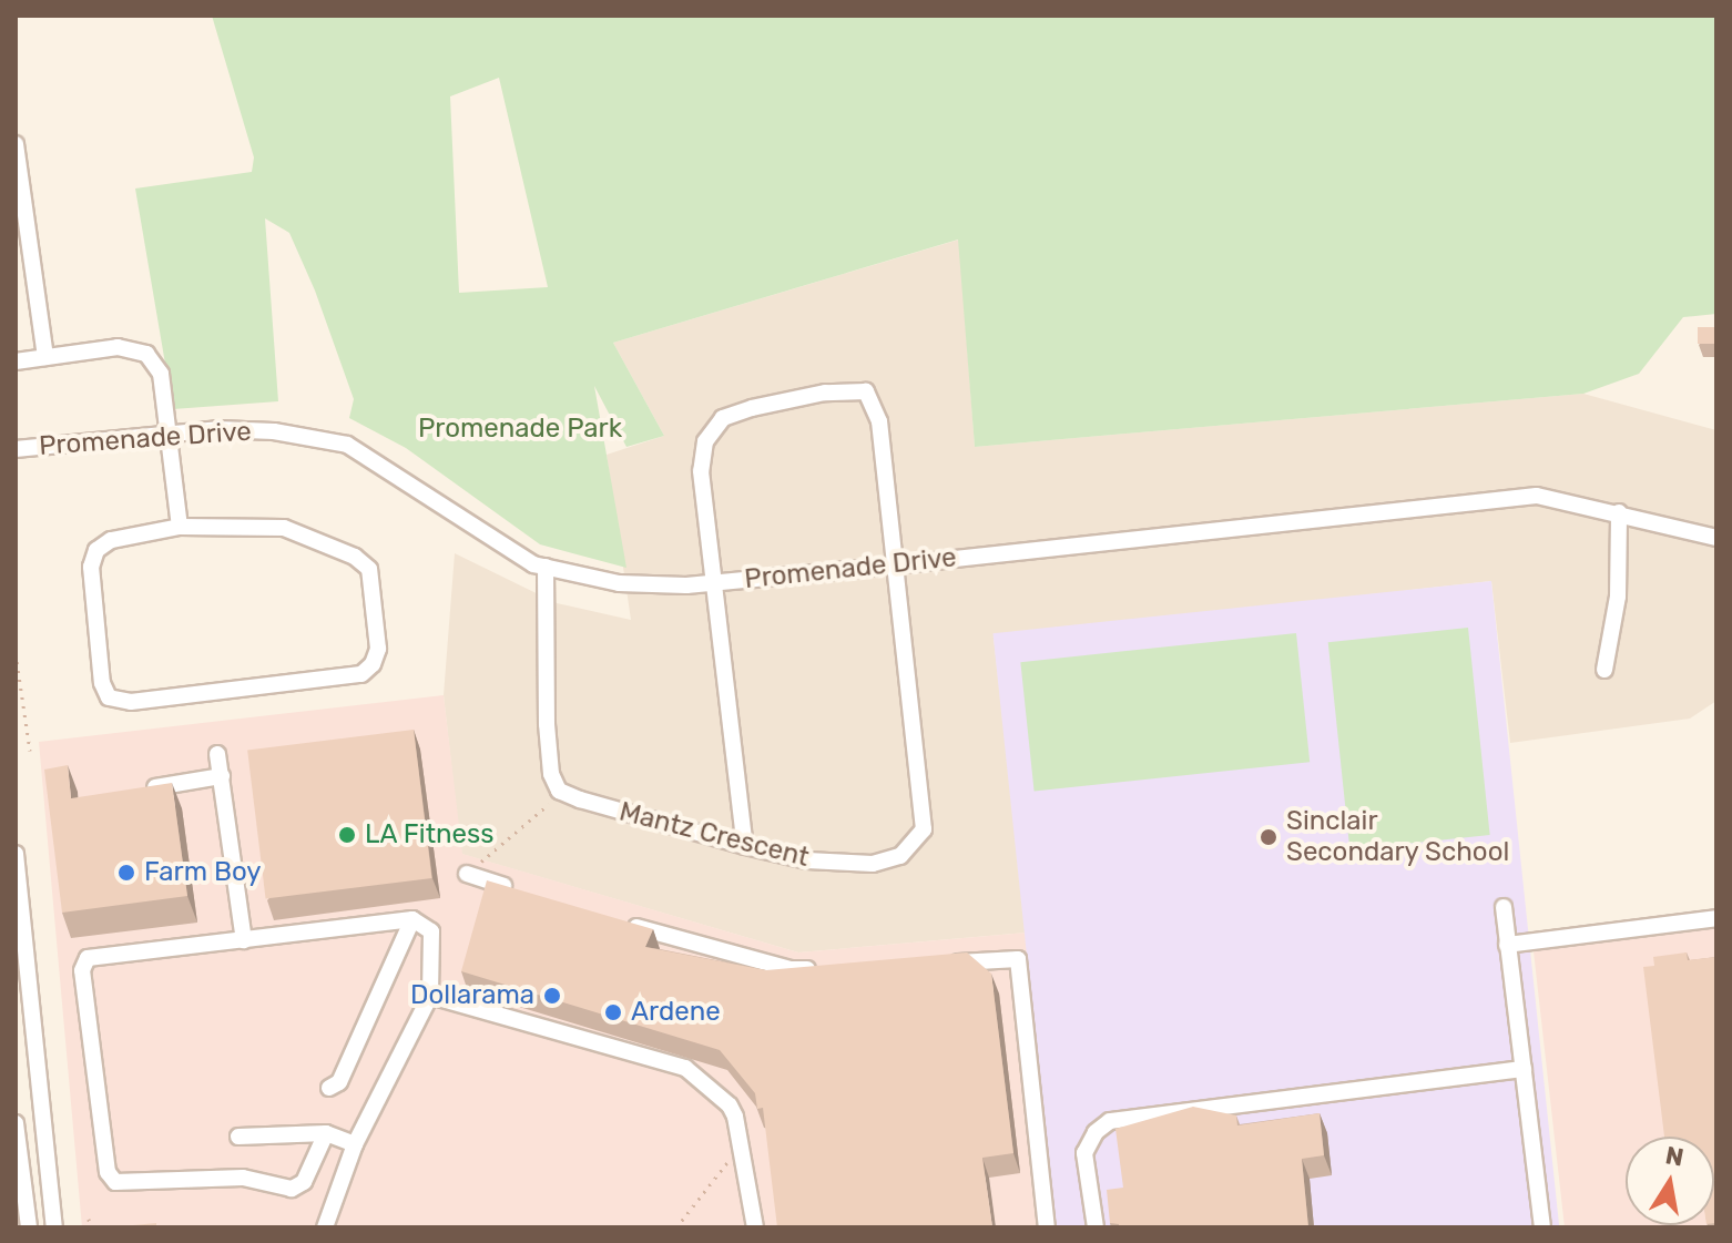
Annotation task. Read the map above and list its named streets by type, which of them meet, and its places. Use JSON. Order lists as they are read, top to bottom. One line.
{"streets":{"street":["Promenade Drive","Mantz Crescent"]},"crossings":[["Promenade Drive","Mantz Crescent"]],"parks":["Promenade Park"],"places":["LA Fitness","Sinclair Secondary School","Farm Boy","Dollarama","Ardene"],"north":"top"}
